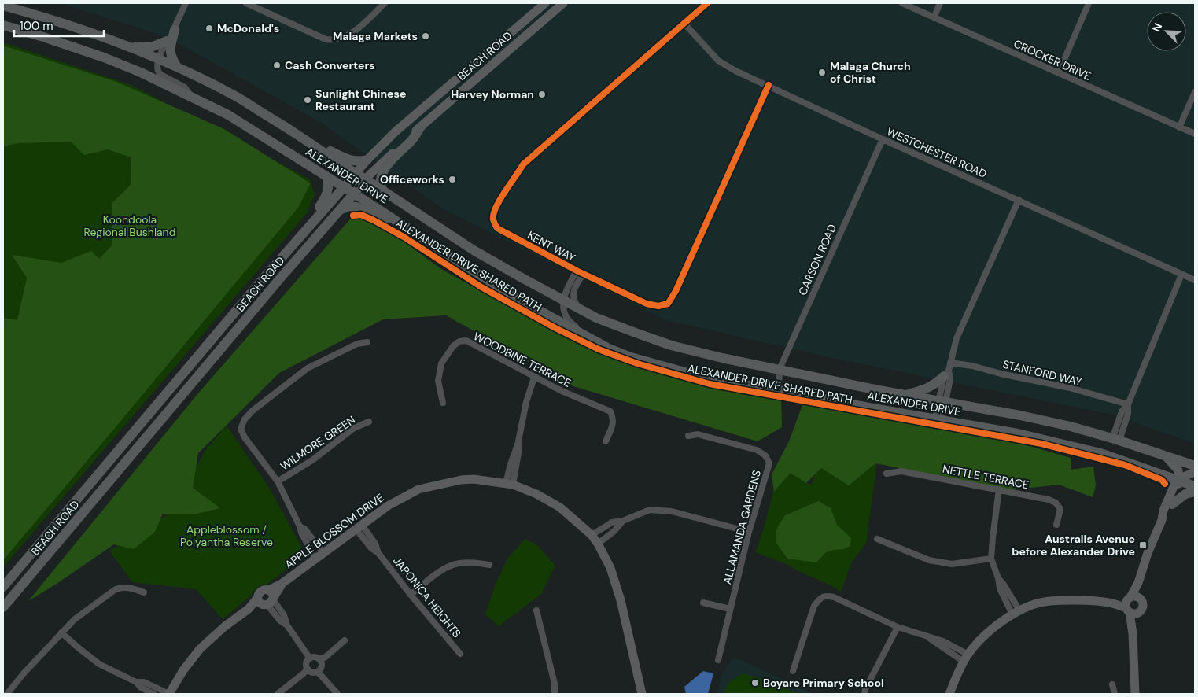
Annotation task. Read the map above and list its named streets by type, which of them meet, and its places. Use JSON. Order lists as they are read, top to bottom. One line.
{"streets":{"main road":["BEACH ROAD","ALEXANDER DRIVE","APPLE BLOSSOM DRIVE"],"street":["CROCKER DRIVE","WESTCHESTER ROAD","KENT WAY","CARSON ROAD","WOODBINE TERRACE","STANFORD WAY","WILMORE GREEN","NETTLE TERRACE","ALLAMANDA GARDENS","JAPONICA HEIGHTS"],"cycle path":["ALEXANDER DRIVE SHARED PATH"]},"crossings":[["BEACH ROAD","ALEXANDER DRIVE"],["WESTCHESTER ROAD","KENT WAY"],["WESTCHESTER ROAD","CARSON ROAD"],["ALEXANDER DRIVE","CARSON ROAD"],["APPLE BLOSSOM DRIVE","JAPONICA HEIGHTS"]],"parks":["Koondoola Regional Bushland","Appleblossom / Polyantha Reserve"],"places":{"other":["McDonald's","Malaga Markets","Cash Converters","Malaga Church of Christ","Harvey Norman","Sunlight Chinese Restaurant","Officeworks","Boyare Primary School"],"transit":["Australis Avenue before Alexander Drive"]},"scale_bar":"100 m","north":"top left"}
